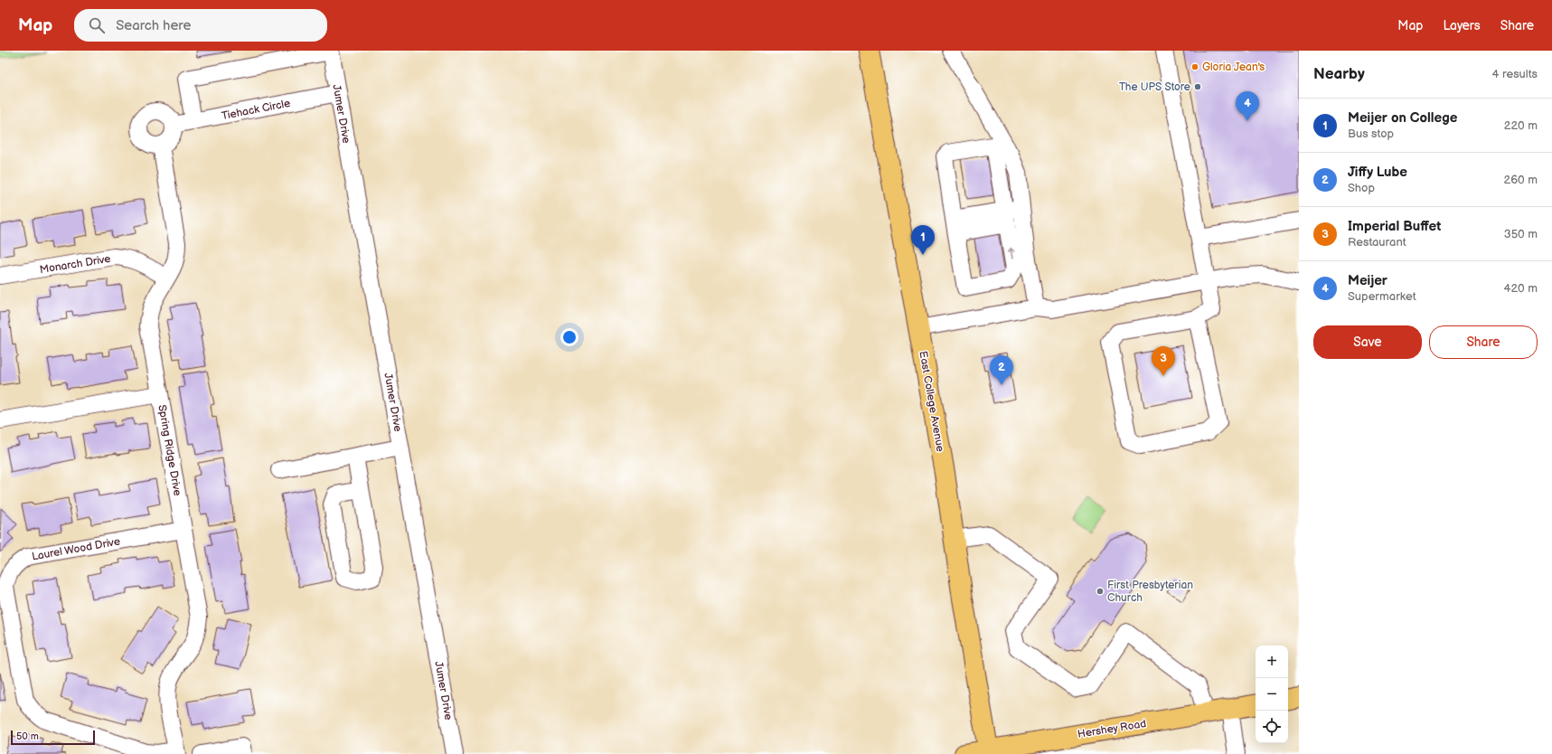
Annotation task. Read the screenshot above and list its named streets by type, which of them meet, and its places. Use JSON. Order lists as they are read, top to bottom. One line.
{"streets":{"main road":["East College Avenue","Hershey Road"],"street":["Tiehack Circle","Jumer Drive","Monarch Drive","Spring Ridge Drive","Laurel Wood Drive"]},"crossings":[["Tiehack Circle","Jumer Drive"],["Tiehack Circle","Spring Ridge Drive"],["Monarch Drive","Spring Ridge Drive"],["East College Avenue","Hershey Road"],["Spring Ridge Drive","Laurel Wood Drive"]],"places":["Gloria Jean's","The UPS Store","First Presbyterian Church"],"scale_bar":"50 m","page":{"header":"Map","search":"Search here","nav":["Map","Layers","Share"],"heading":["Nearby","4 results"],"pins":["4","1","3","2"],"list":[{"mark":"1","name":"Meijer on College","note":"Bus stop","value":"220 m"},{"mark":"2","name":"Jiffy Lube","note":"Shop","value":"260 m"},{"mark":"3","name":"Imperial Buffet","note":"Restaurant","value":"350 m"},{"mark":"4","name":"Meijer","note":"Supermarket","value":"420 m"}],"buttons":["Save","Share"],"map_buttons":["+","−"],"scale":"50 m"}}
